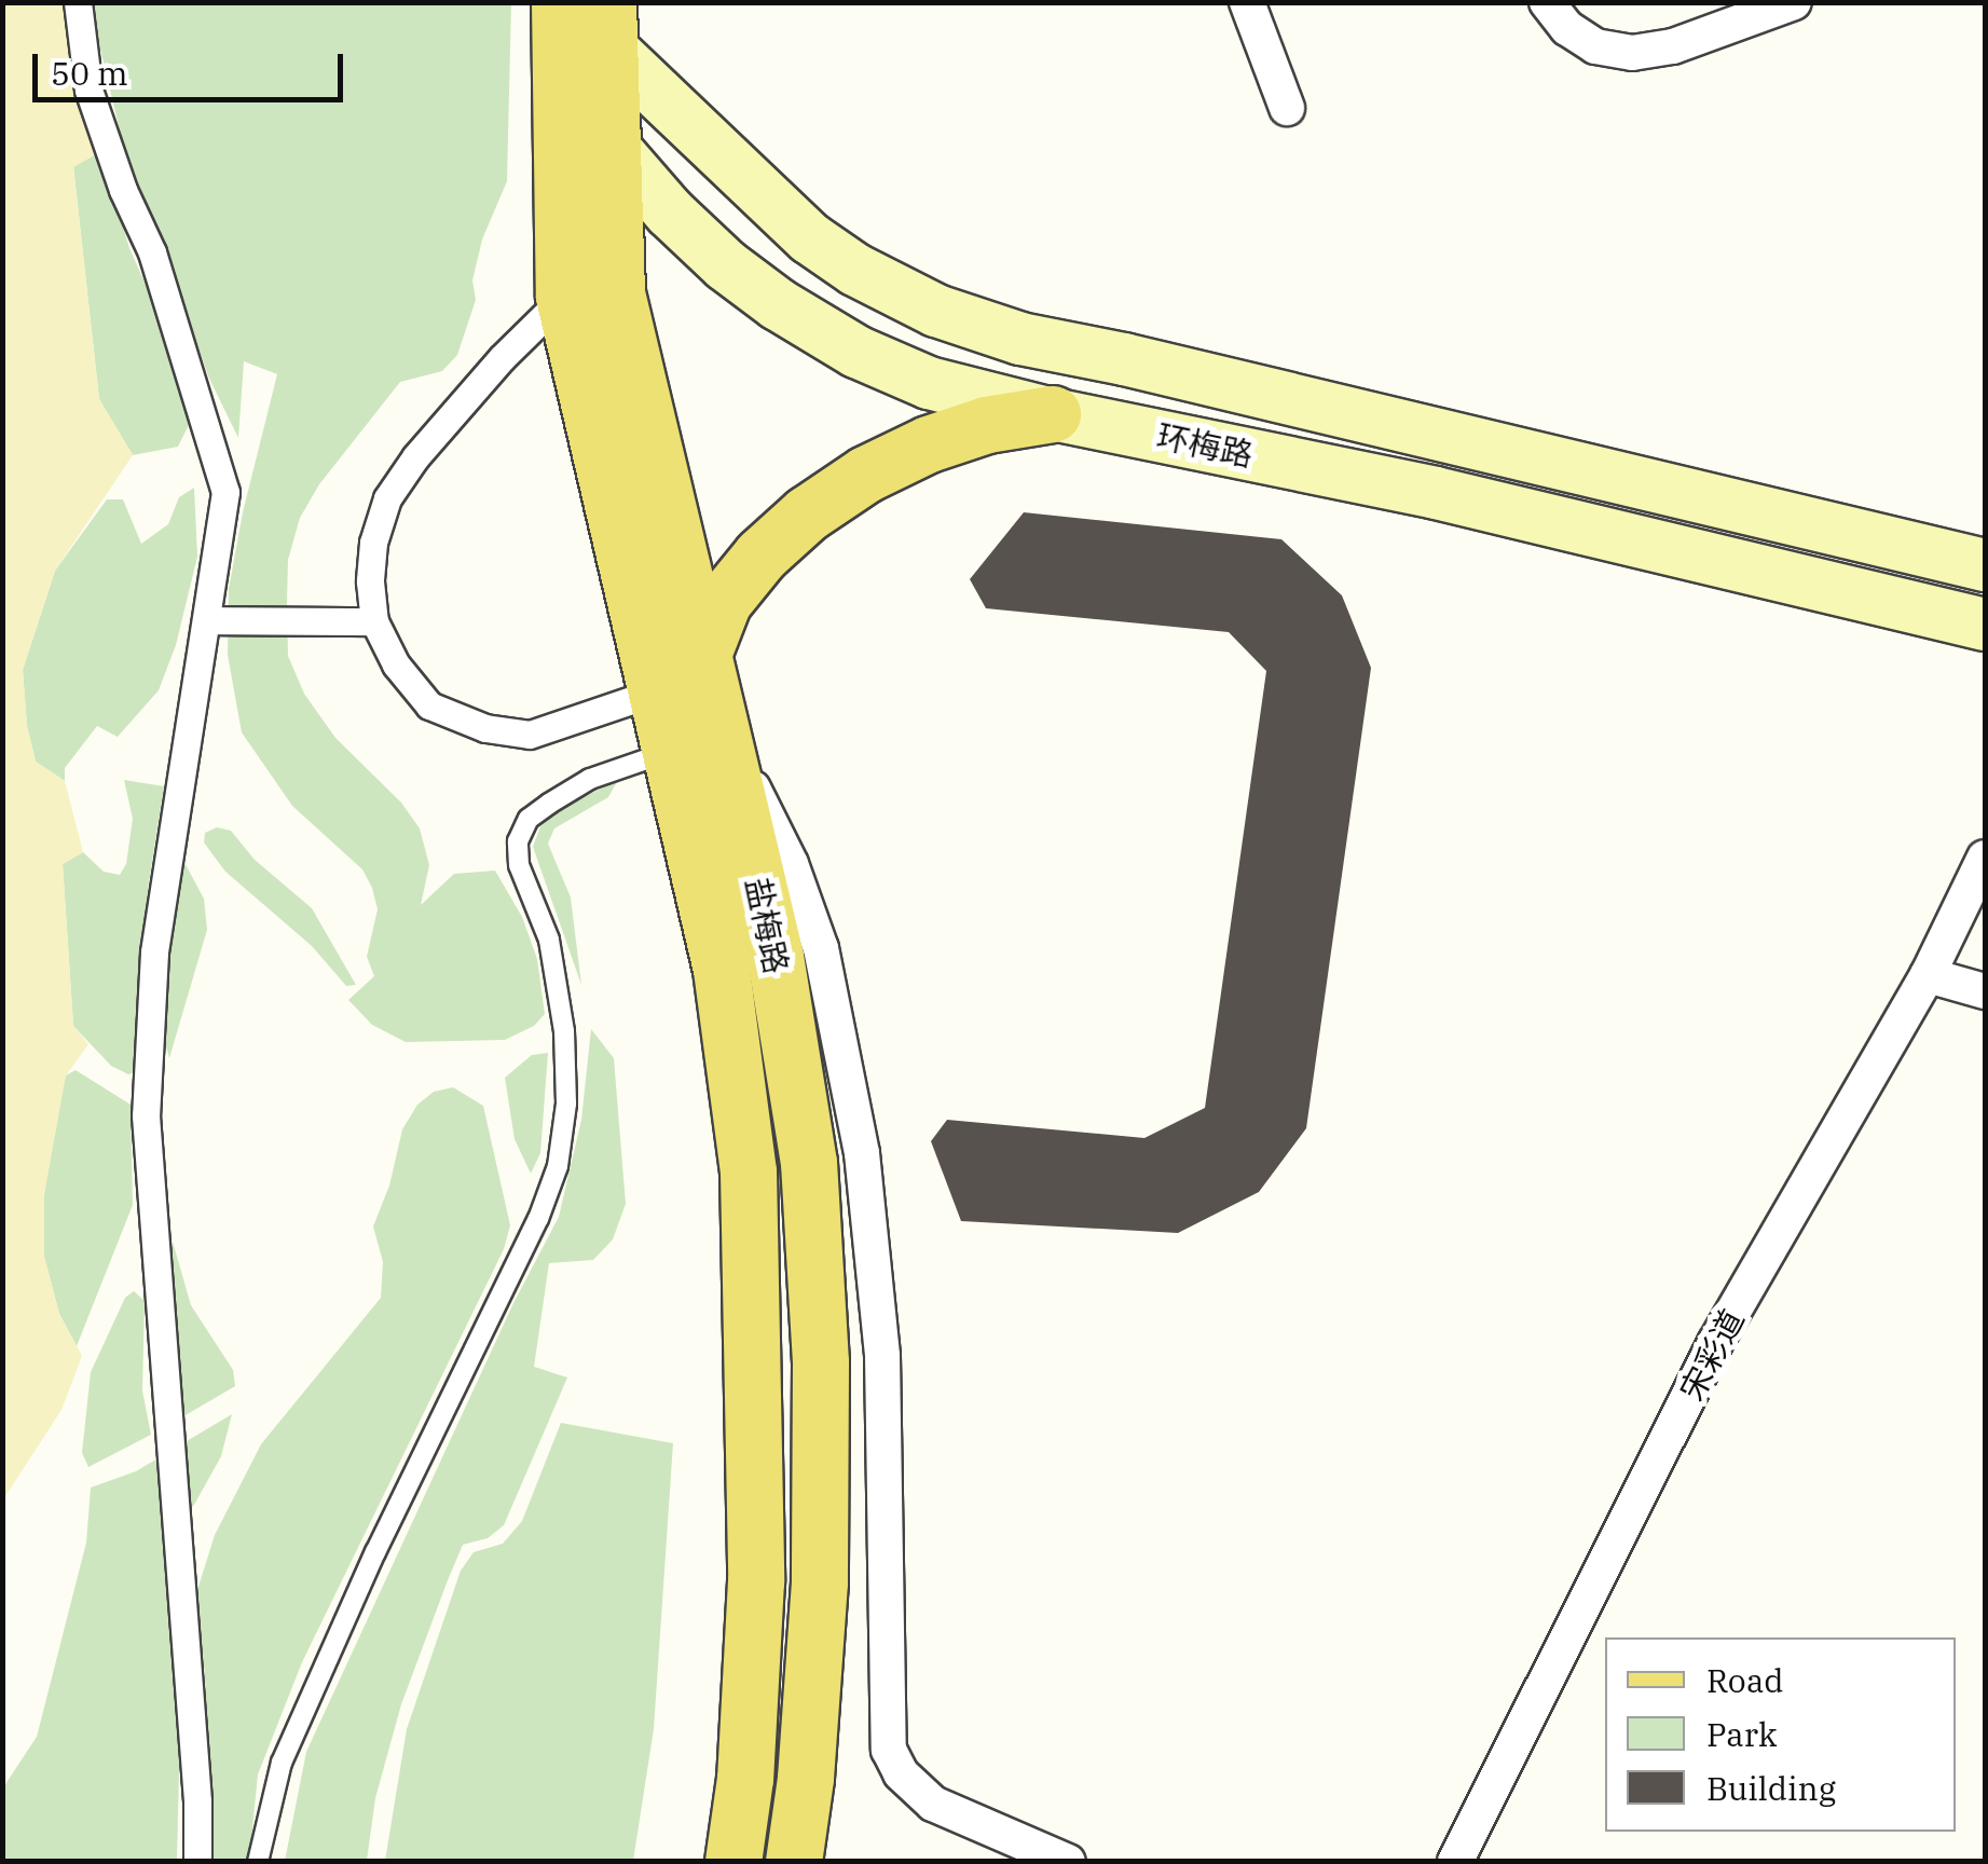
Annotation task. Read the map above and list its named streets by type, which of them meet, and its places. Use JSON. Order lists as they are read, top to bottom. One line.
{"streets":{"main road":["环梅路","盐梅路"],"street":["宋彩道"]},"crossings":[["环梅路","盐梅路"]],"legend":["Road","Park","Building"],"scale_bar":"50 m"}
